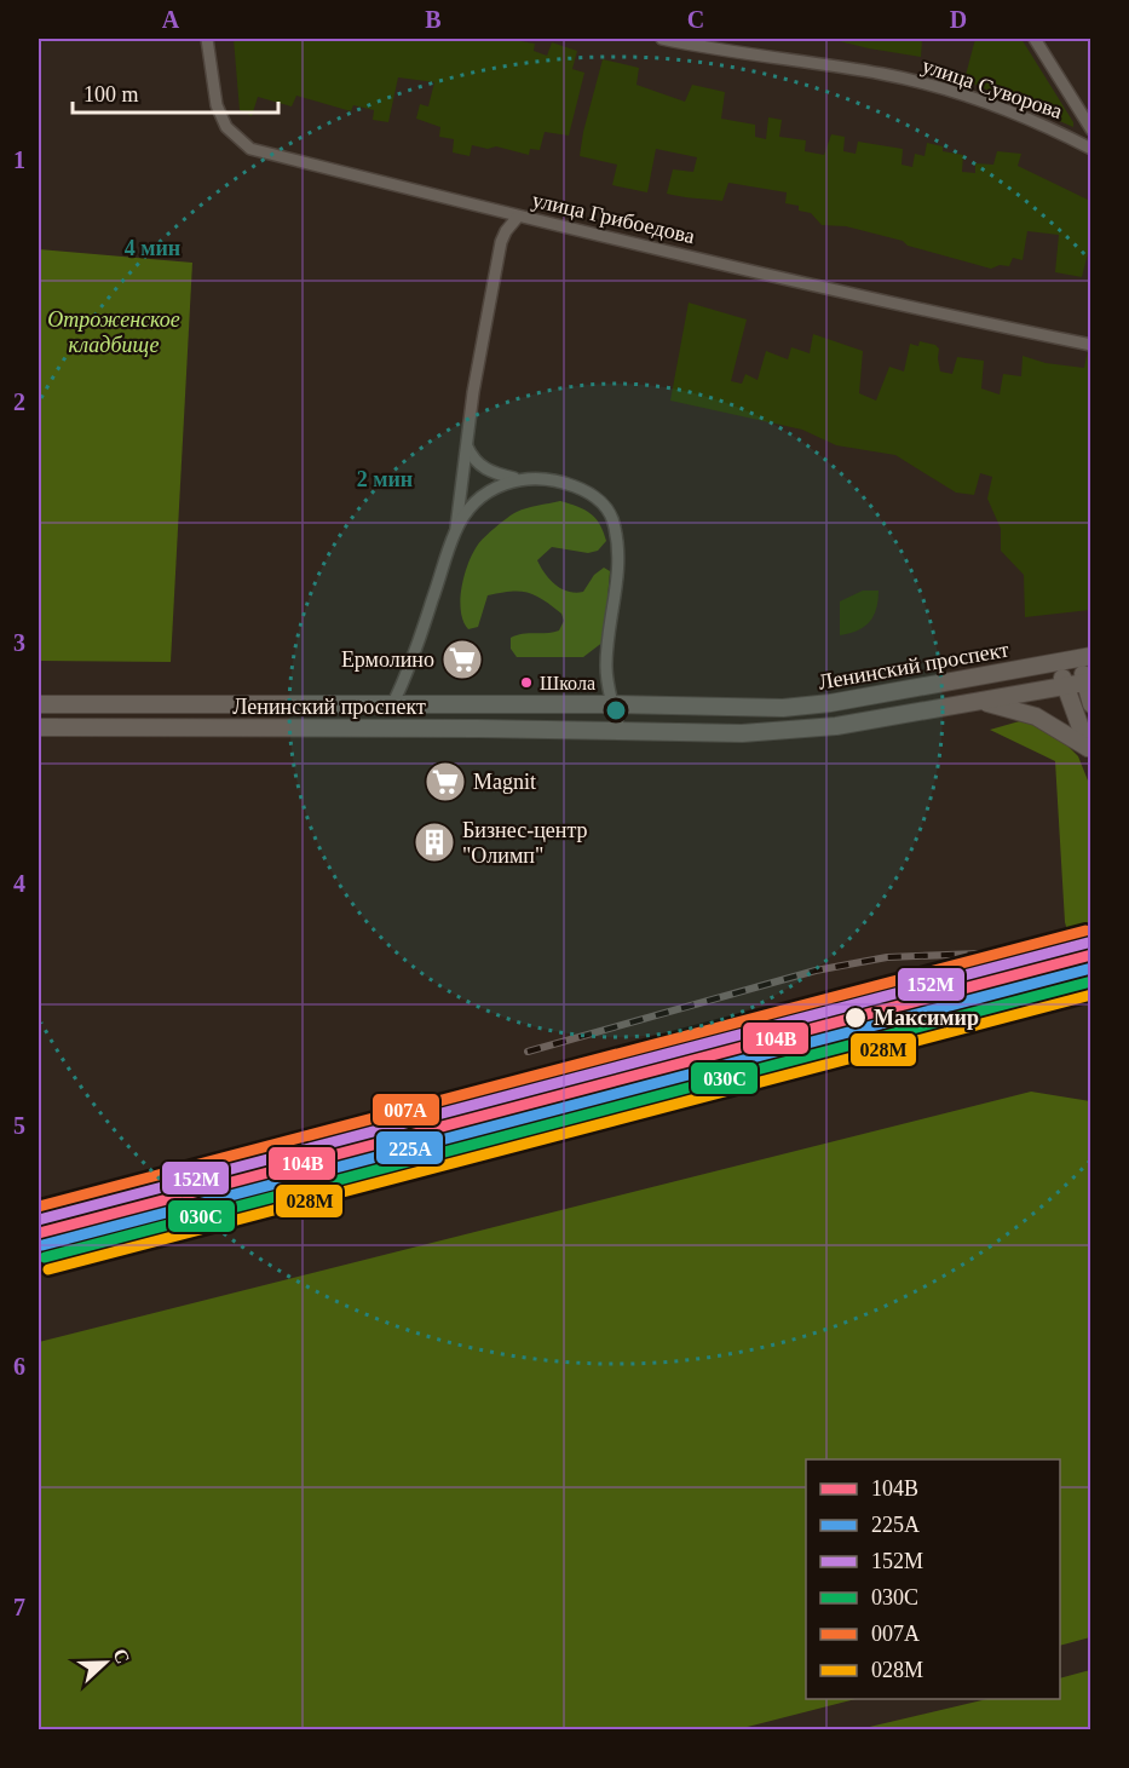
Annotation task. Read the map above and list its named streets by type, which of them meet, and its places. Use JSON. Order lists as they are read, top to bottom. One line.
{"streets":{"main road":["Ленинский проспект"],"street":["улица Суворова","улица Грибоедова"]},"parks":["Отроженское кладбище"],"places":{"supermarket":["Ермолино","Magnit"],"other":["Школа","Максимир"],"building":["Бизнес-центр \"Олимп\""]},"lines":["transit line 007А","transit line 152М","transit line 104В","transit line 225А","transit line 030C","transit line 028М"],"legend":["104В","225А","152М","030C","007А","028М"],"scale_bar":"100 m","north":"right","grid":{"columns":["A","B","C","D"],"rows":["1","2","3","4","5","6","7"]},"rings":["4 мин","2 мин"]}
